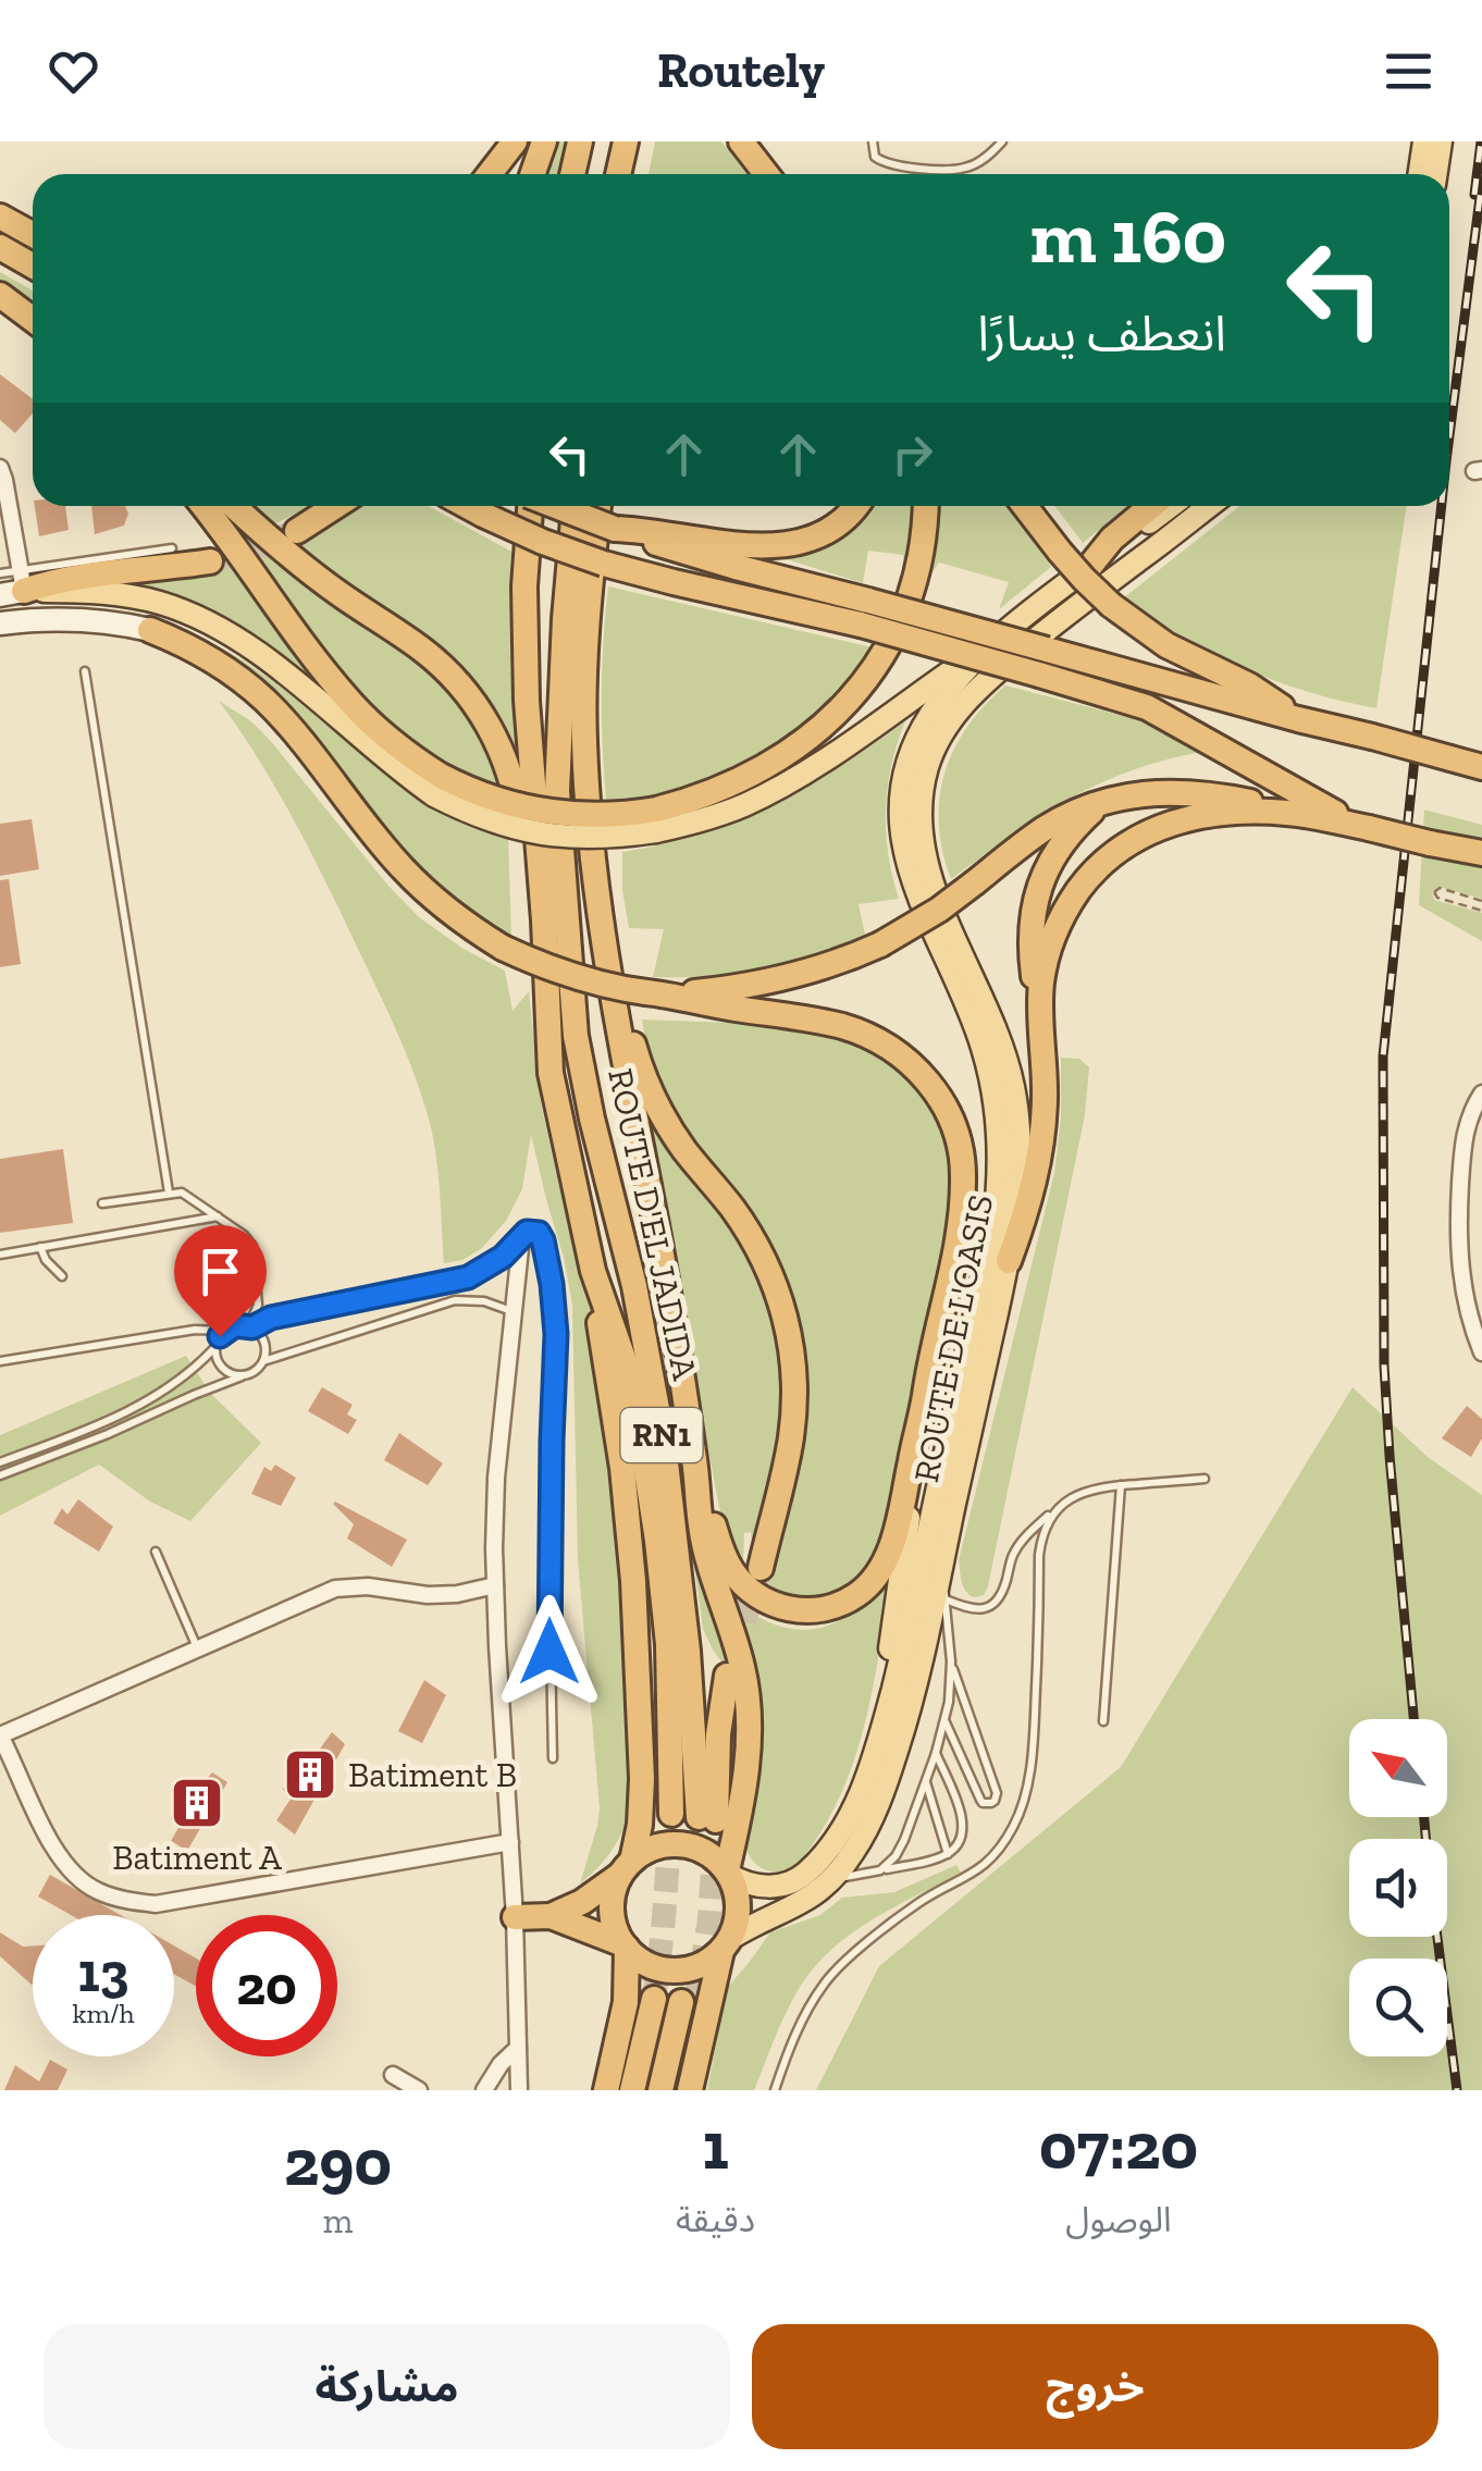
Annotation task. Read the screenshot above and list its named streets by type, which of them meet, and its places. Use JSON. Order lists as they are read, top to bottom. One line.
{"streets":{"highway":["ROUTE D'EL JADIDA","RN1"],"main road":["ROUTE DE L'OASIS"]},"crossings":[["ROUTE D'EL JADIDA","RN1"]],"places":{"building":["Batiment B","Batiment A"]},"north":"top left","page":{"header":"Routely","turn":["160 m","انعطف يسارًا"],"speed":"13 km/h","limit":"20","eta":["07:20","الوصول","1","دقيقة","290","m"],"buttons":["خروج","مشاركة"]}}
